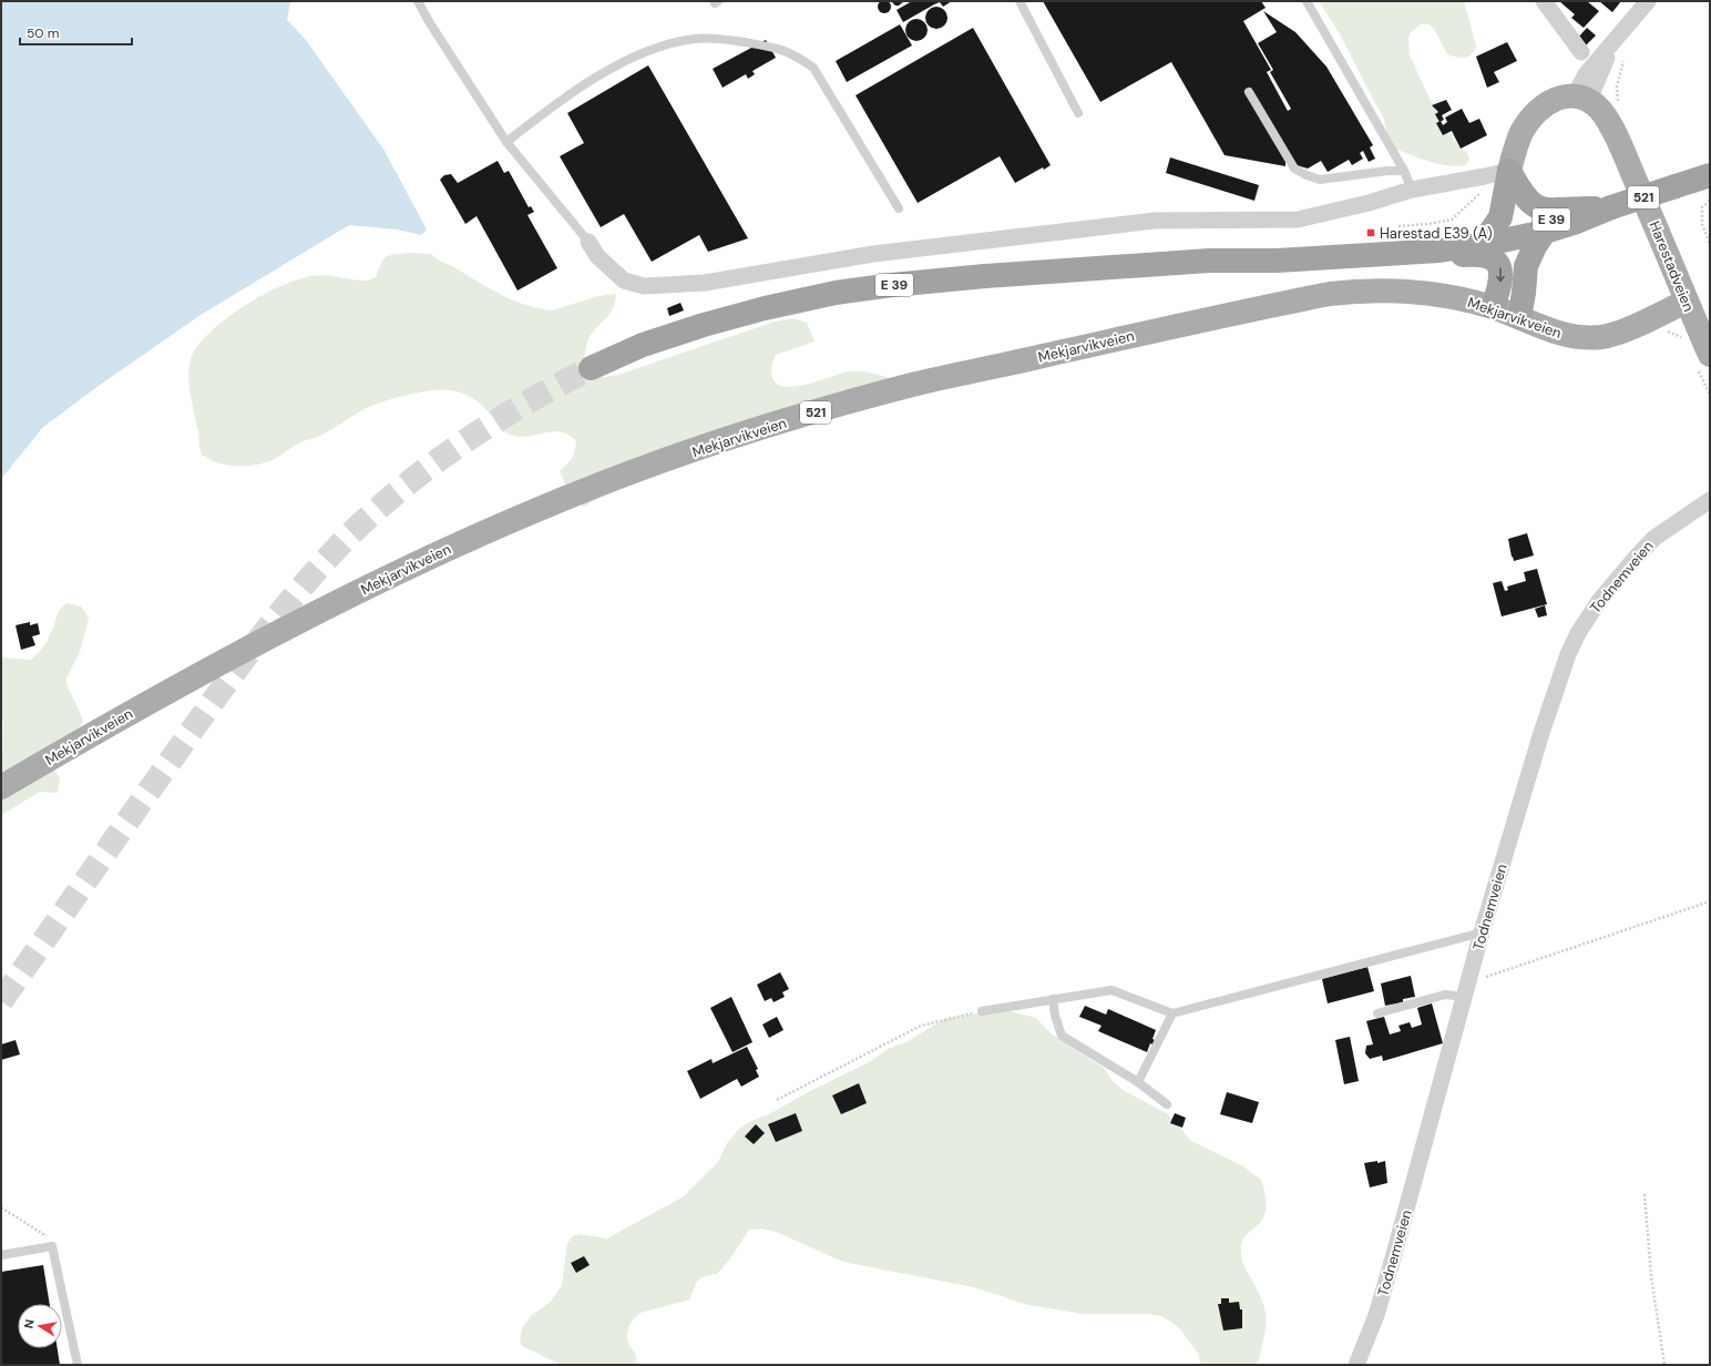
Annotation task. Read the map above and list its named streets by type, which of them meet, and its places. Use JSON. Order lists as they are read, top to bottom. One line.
{"streets":{"highway":["E 39"],"main road":["521","Harestadveien","Mekjarvikveien"],"street":["Todnemveien"]},"crossings":[["E 39","Mekjarvikveien"],["Harestadveien","Mekjarvikveien"]],"places":{"transit":["Harestad E39 (A)"]},"scale_bar":"50 m","north":"left"}
